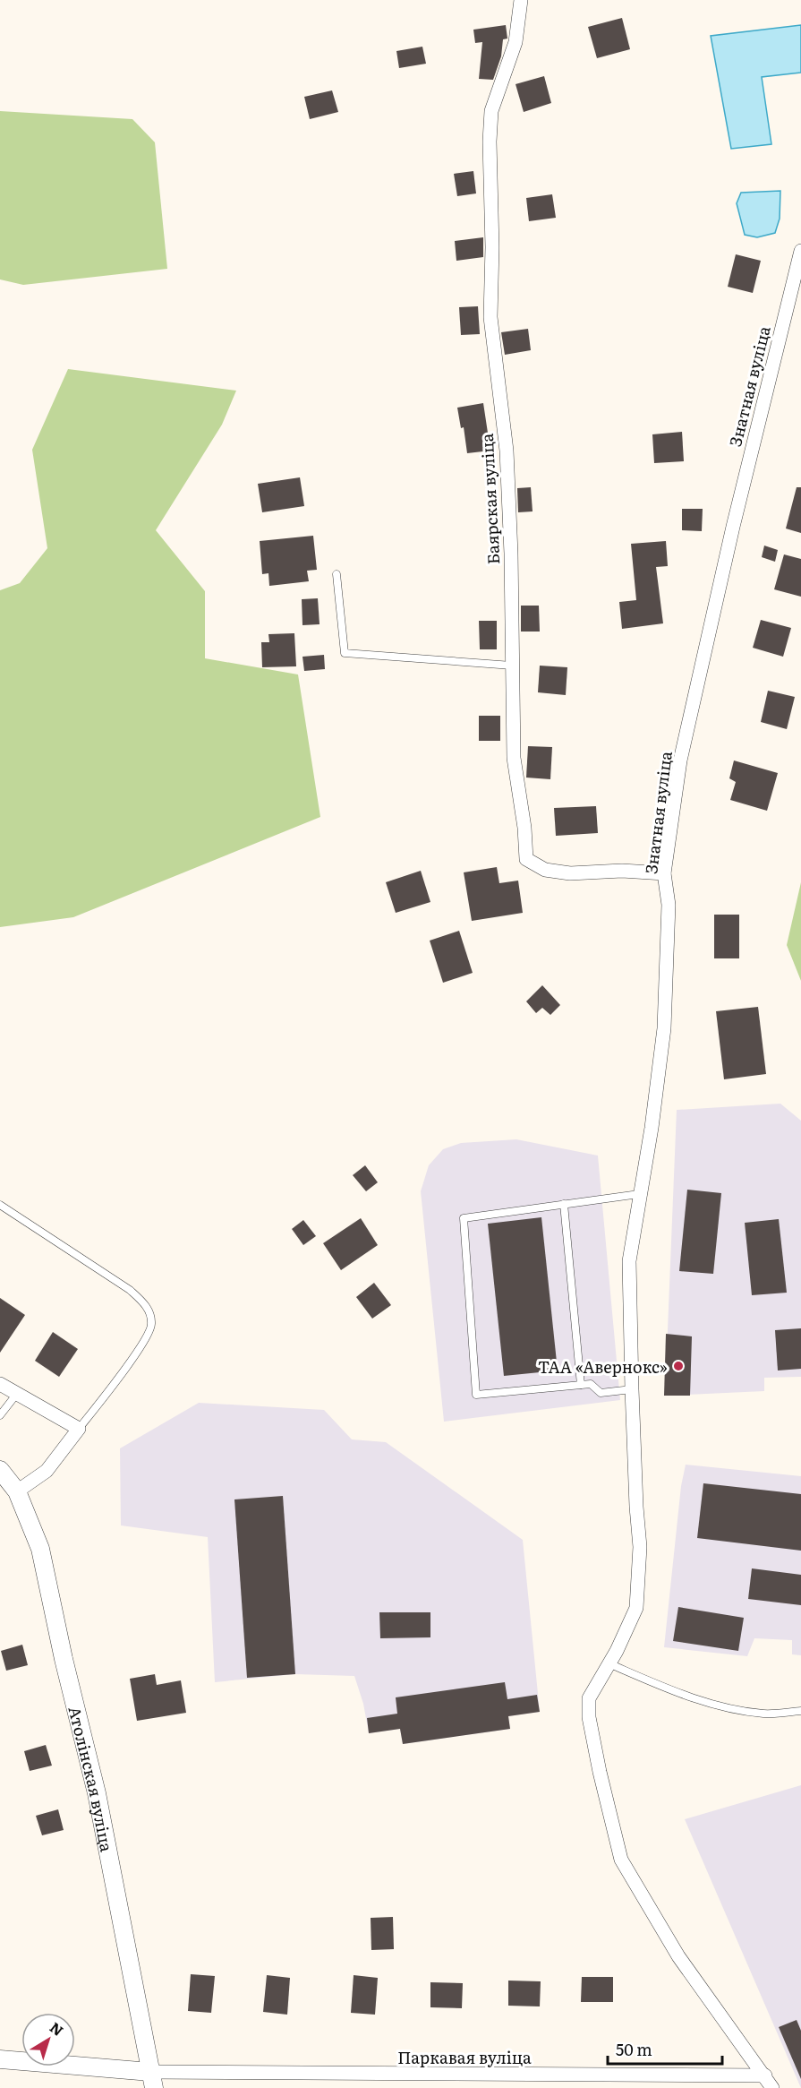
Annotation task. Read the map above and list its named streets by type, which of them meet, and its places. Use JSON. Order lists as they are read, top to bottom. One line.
{"streets":{"street":["Знатная вуліца","Баярская вуліца","Атолінская вуліца","Паркавая вуліца"]},"crossings":[["Знатная вуліца","Баярская вуліца"],["Знатная вуліца","Паркавая вуліца"],["Атолінская вуліца","Паркавая вуліца"]],"places":["ТАА «Авернокс»"],"scale_bar":"50 m","north":"top right"}
